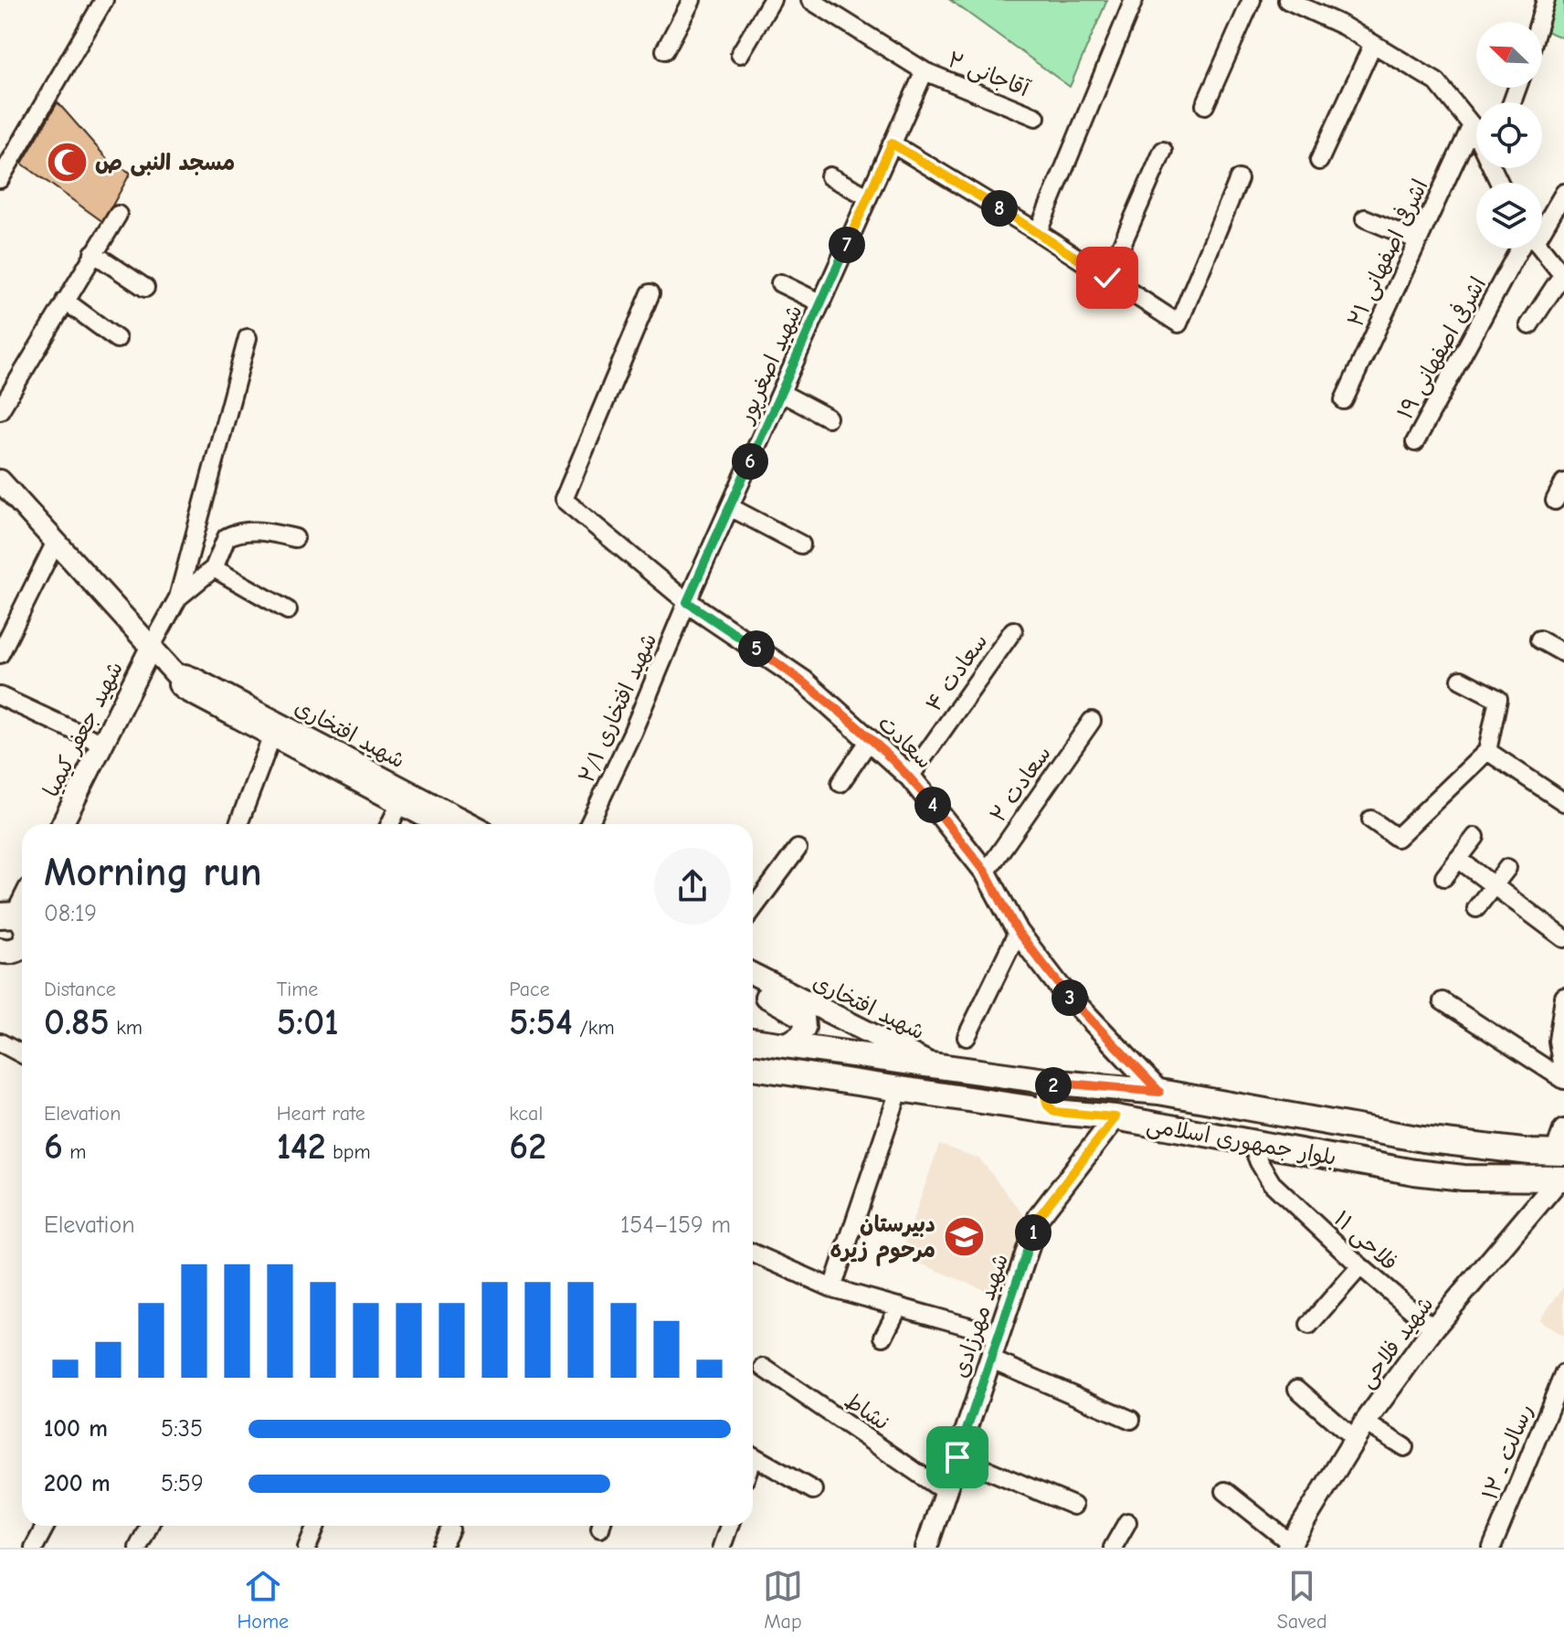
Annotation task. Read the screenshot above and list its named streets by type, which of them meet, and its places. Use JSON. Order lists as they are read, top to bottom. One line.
{"streets":{"main road":["بلوار جمهوری اسلامی"],"street":["آقاجانی ۲","اشرفی اصفهانی ۲۱","اشرفی اصفهانی ۱۹","شهید اصغرپور","سعادت ۴","شهید افتخاری ۲/۱","شهید جعفر کیمیا","شهید افتخاری","سعادت","سعادت ۲","فلاحی ۱۱","شهید مهرزادی","شهید فلاحی","نشاط","رسالت ـ ۱۲"]},"crossings":[["آقاجانی ۲","شهید اصغرپور"],["شهید اصغرپور","شهید افتخاری ۲/۱"],["شهید اصغرپور","سعادت"],["سعادت ۴","سعادت"],["شهید افتخاری ۲/۱","سعادت"],["شهید جعفر کیمیا","شهید افتخاری"],["شهید افتخاری","بلوار جمهوری اسلامی"],["سعادت","سعادت ۲"],["سعادت","بلوار جمهوری اسلامی"],["بلوار جمهوری اسلامی","فلاحی ۱۱"],["بلوار جمهوری اسلامی","شهید مهرزادی"],["بلوار جمهوری اسلامی","شهید فلاحی"],["فلاحی ۱۱","شهید فلاحی"],["شهید مهرزادی","نشاط"]],"places":{"mosque":["مسجد النبی ص"],"school or university":["دبیرستان مرحوم زیره"]},"north":"top left","page":{"pins":["8","7","6","5","4","3","2","1"],"heading":["Morning run","08:19"],"stats":[["Distance","0.85 km"],["Time","5:01"],["Pace","5:54 /km"],["Elevation","6 m"],["Heart rate","142 bpm"],["kcal","62"]],"chart":["Elevation","154–159 m"],"list":[{"name":"100 m","note":"5:35"},{"name":"200 m","note":"5:59"}],"tabs":["Home","Map","Saved"]}}
